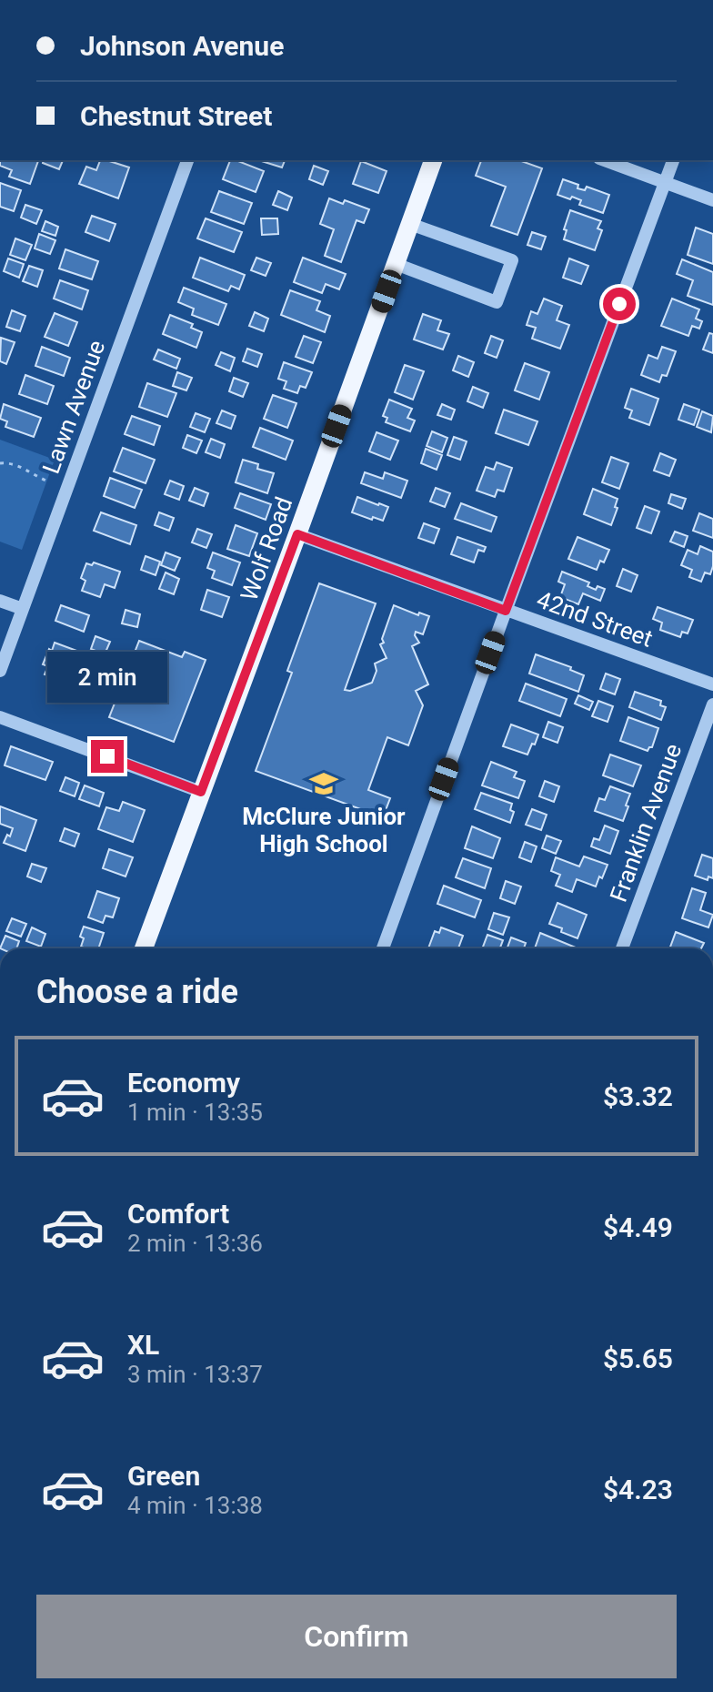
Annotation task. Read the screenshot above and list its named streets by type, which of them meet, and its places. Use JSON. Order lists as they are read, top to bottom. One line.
{"streets":{"main road":["Wolf Road"],"street":["Lawn Avenue","42nd Street","Franklin Avenue"]},"crossings":[["Wolf Road","42nd Street"]],"places":{"school or university":["McClure Junior High School"]},"page":{"banner":["Johnson Avenue","Chestnut Street"],"bubble":"2 min","heading":"Choose a ride","list":[{"name":"Economy","note":"1 min · 13:35","value":"$3.32"},{"name":"Comfort","note":"2 min · 13:36","value":"$4.49"},{"name":"XL","note":"3 min · 13:37","value":"$5.65"},{"name":"Green","note":"4 min · 13:38","value":"$4.23"}],"buttons":"Confirm"}}
